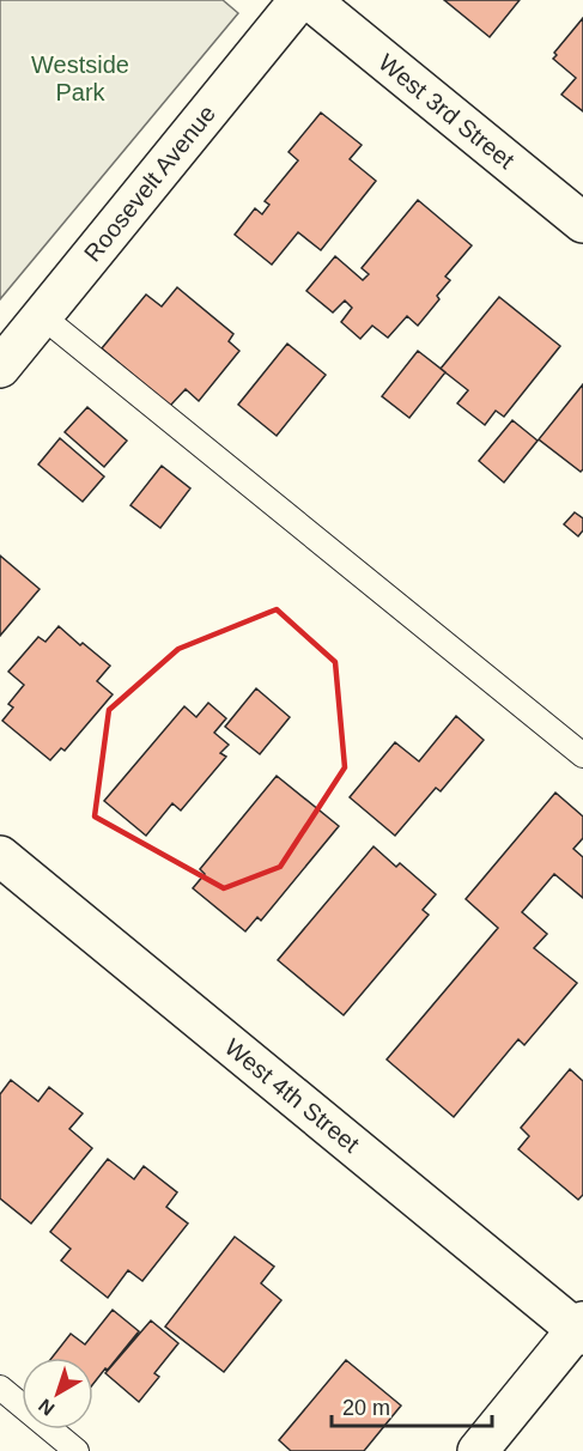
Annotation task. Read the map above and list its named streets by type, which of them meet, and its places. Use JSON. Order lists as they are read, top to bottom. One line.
{"streets":{"street":["West 3rd Street","Roosevelt Avenue","West 4th Street"]},"parks":["Westside Park"],"scale_bar":"20 m","north":"bottom left"}
